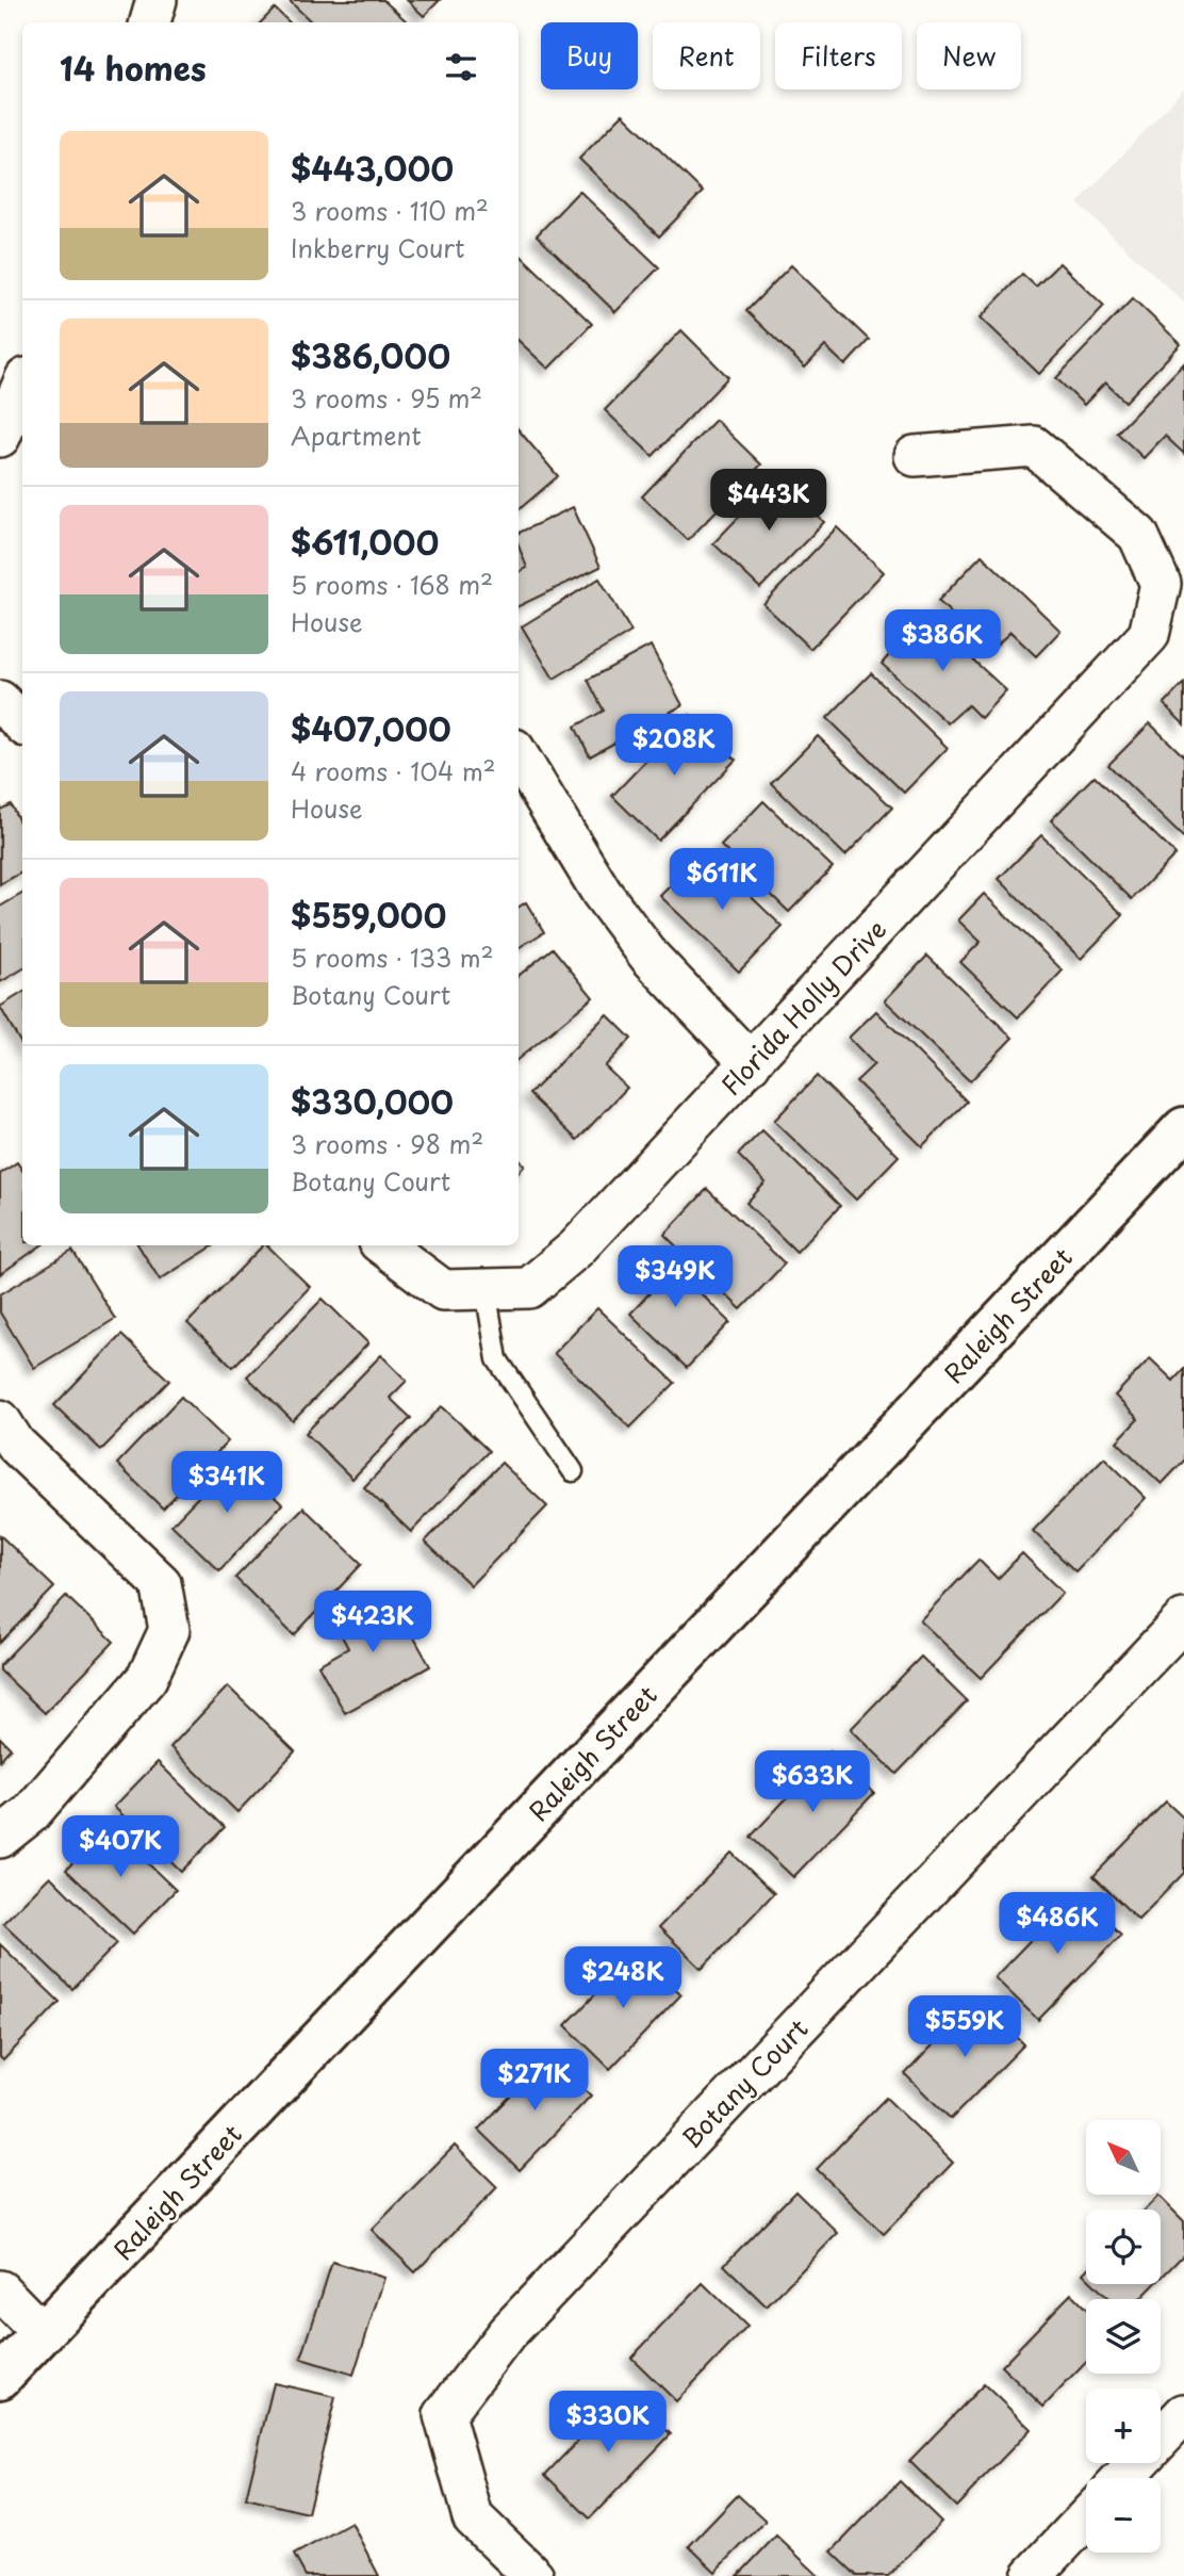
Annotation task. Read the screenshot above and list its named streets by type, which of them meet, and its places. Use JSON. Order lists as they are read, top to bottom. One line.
{"streets":{"street":["Florida Holly Drive","Raleigh Street","Botany Court"]},"north":"top left","page":{"chip":["Buy","Rent","Filters","New"],"heading":"14 homes","list":[{"name":"$443,000","note":"3 rooms · 110 m² · Inkberry Court"},{"name":"$386,000","note":"3 rooms · 95 m² · Apartment"},{"name":"$611,000","note":"5 rooms · 168 m² · House"},{"name":"$407,000","note":"4 rooms · 104 m² · House"},{"name":"$559,000","note":"5 rooms · 133 m² · Botany Court"},{"name":"$330,000","note":"3 rooms · 98 m² · Botany Court"}],"price":["$443K","$386K","$208K","$611K","$349K","$341K","$423K","$633K","$407K","$486K","$248K","$559K","$271K","$330K"],"map_buttons":["+","−"]}}
